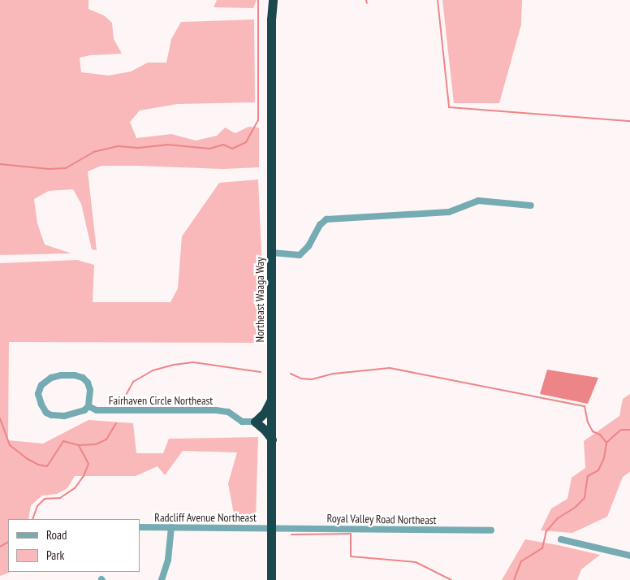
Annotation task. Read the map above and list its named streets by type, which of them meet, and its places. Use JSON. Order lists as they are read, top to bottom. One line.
{"streets":{"highway":["Northeast Waaga Way"],"street":["Fairhaven Circle Northeast","Radcliff Avenue Northeast","Royal Valley Road Northeast"]},"crossings":[["Northeast Waaga Way","Radcliff Avenue Northeast"],["Northeast Waaga Way","Royal Valley Road Northeast"],["Radcliff Avenue Northeast","Royal Valley Road Northeast"]],"legend":["Road","Park"]}
